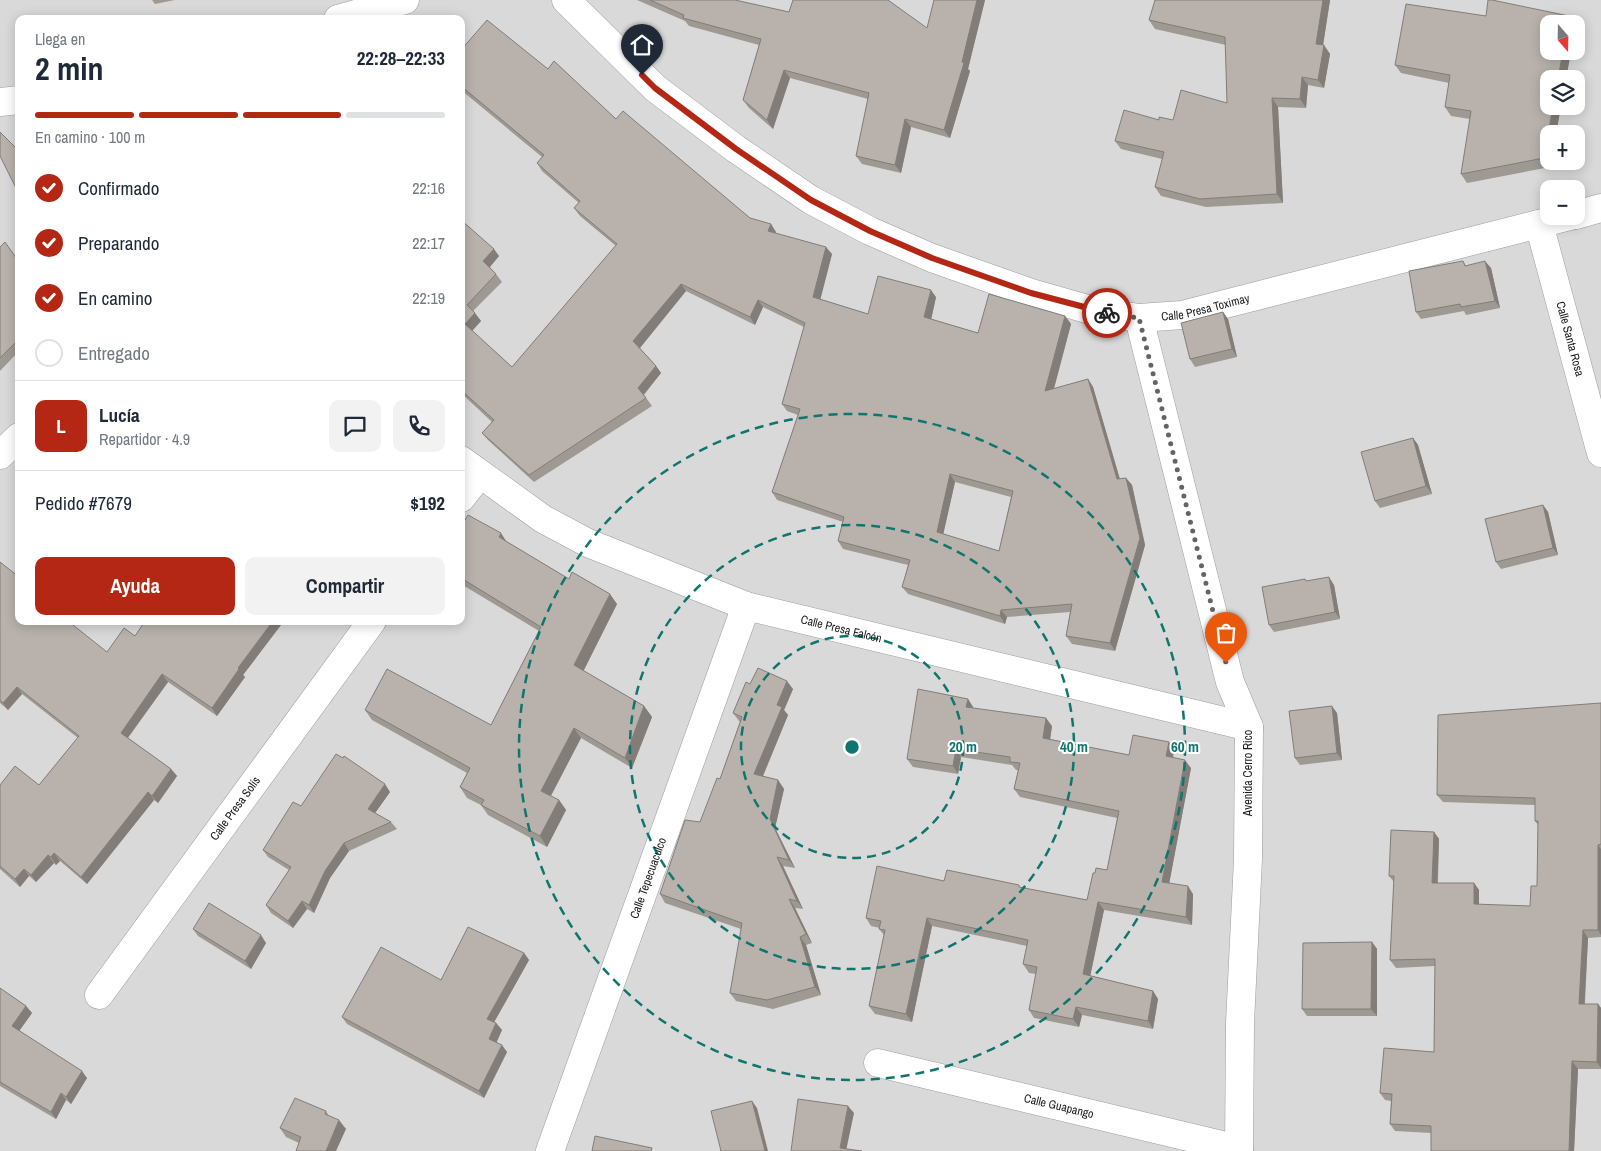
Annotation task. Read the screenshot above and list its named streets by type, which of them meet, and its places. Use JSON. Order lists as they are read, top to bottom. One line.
{"streets":{"street":["Calle Presa Toximay","Calle Santa Rosa","Calle Presa Falcón","Avenida Cerro Rico","Calle Presa Solís","Calle Tepecuaculco","Calle Guapango"]},"crossings":[["Calle Presa Toximay","Calle Santa Rosa"],["Calle Presa Toximay","Avenida Cerro Rico"],["Calle Presa Falcón","Avenida Cerro Rico"],["Calle Presa Falcón","Calle Tepecuaculco"],["Avenida Cerro Rico","Calle Guapango"]],"north":"bottom","page":{"map_buttons":["+","−"],"heading":["2 min","Llega en","22:28–22:33"],"panel":["Lucía","Repartidor · 4.9","Pedido #7679","$192"],"bar":"En camino · 100 m","list":[["Confirmado","22:16"],["Preparando","22:17"],["En camino","22:19"],"Entregado"],"round":"L","buttons":["Ayuda","Compartir"]},"rings":["20 m","40 m","60 m"]}
